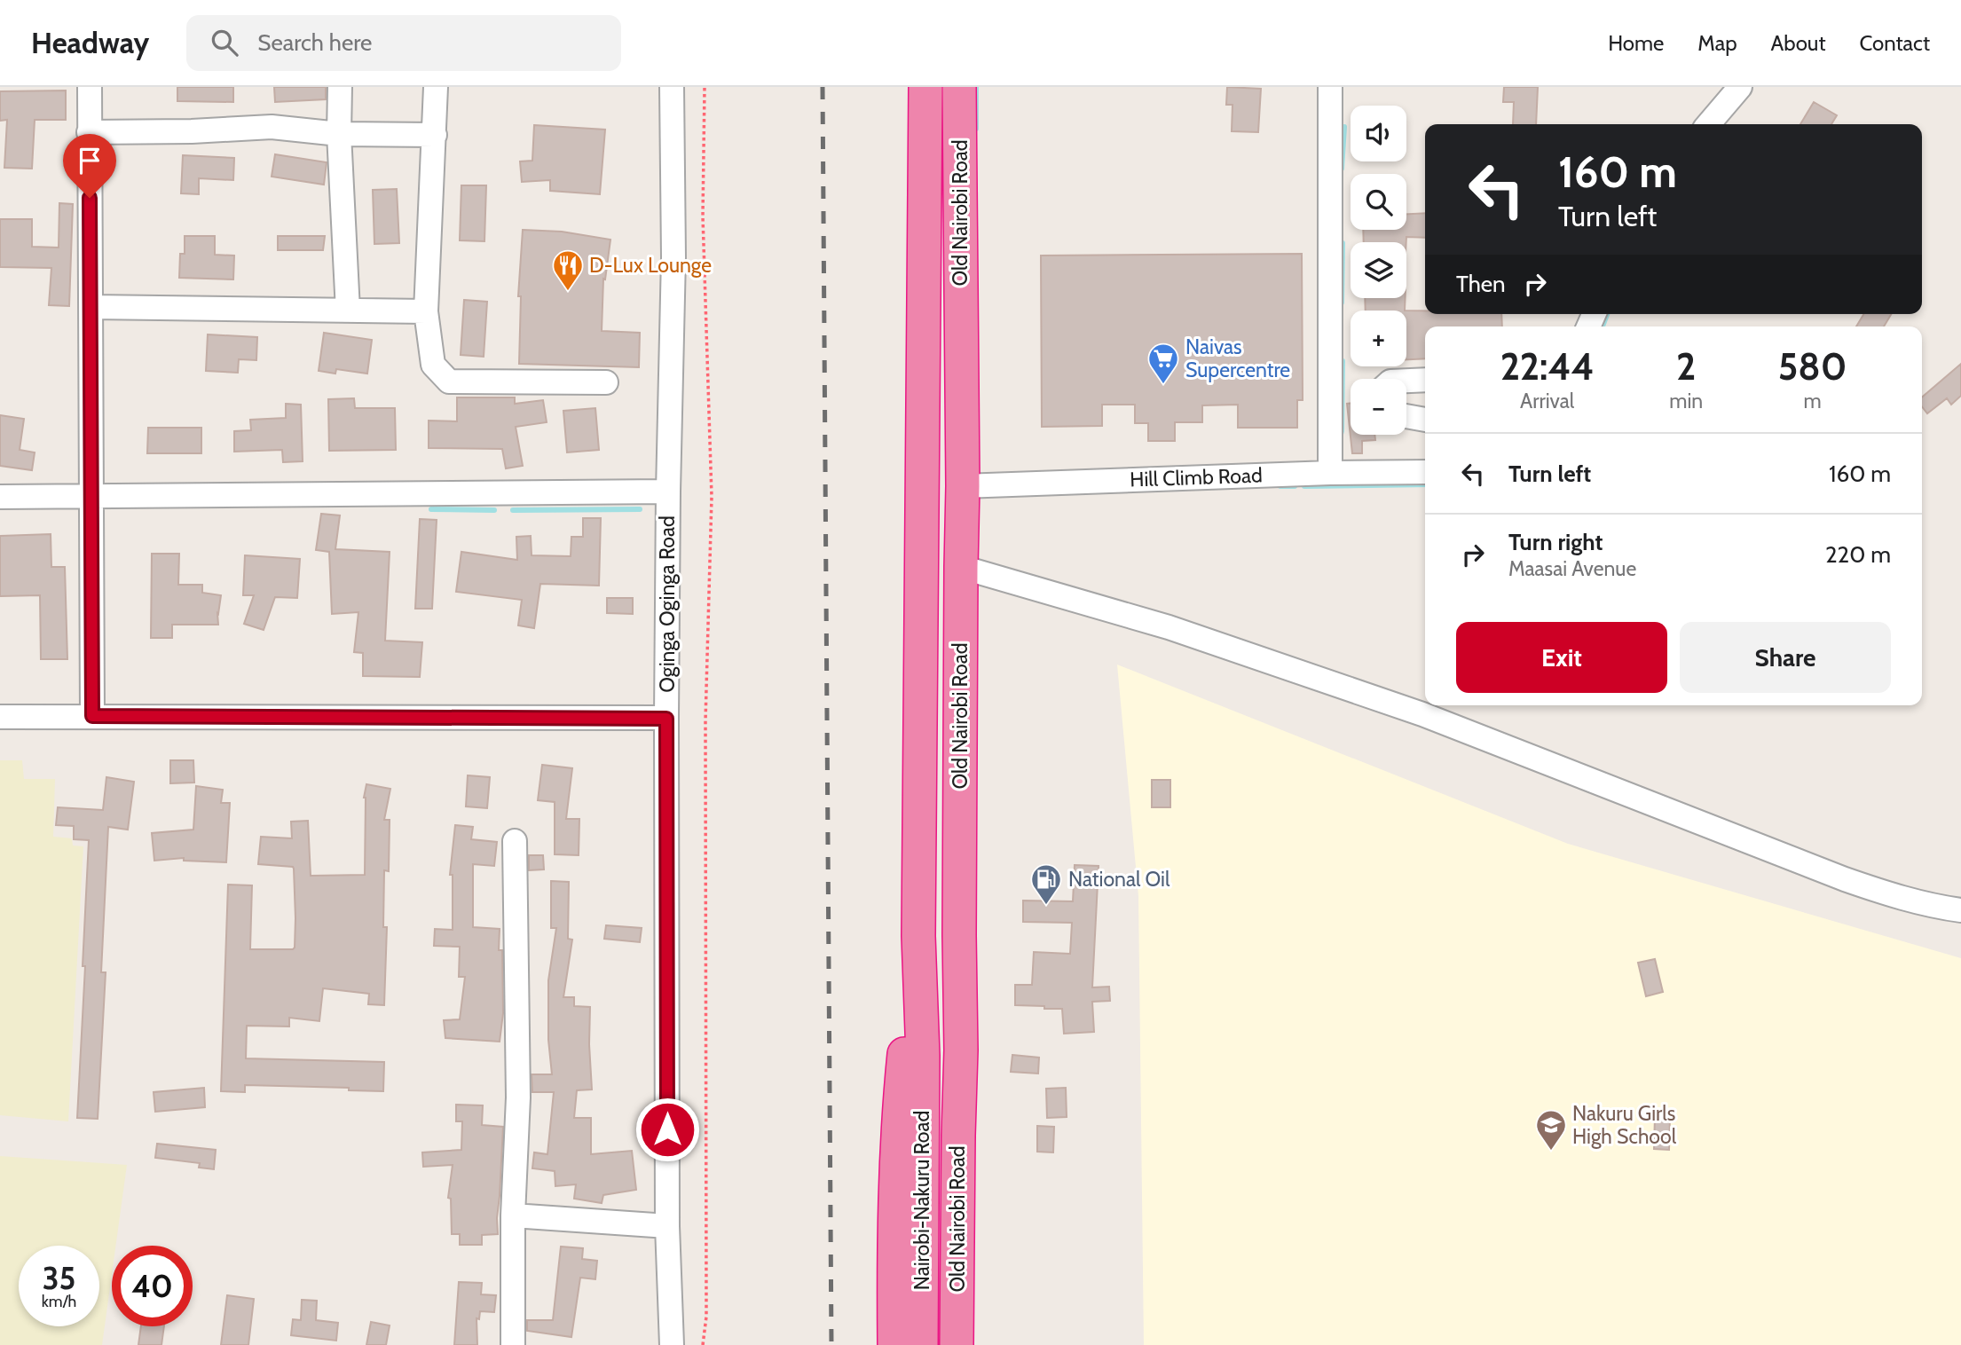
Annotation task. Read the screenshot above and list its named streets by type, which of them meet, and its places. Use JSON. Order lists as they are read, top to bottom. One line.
{"streets":{"highway":["Old Nairobi Road","Nairobi-Nakuru Road"],"street":["Hill Climb Road","Oginga Oginga Road"]},"crossings":[["Old Nairobi Road","Hill Climb Road"],["Old Nairobi Road","Nairobi-Nakuru Road"]],"places":{"restaurant":["D-Lux Lounge"],"supermarket":["Naivas Supercentre"],"fuel station":["National Oil"],"school or university":["Nakuru Girls High School"]},"page":{"header":"Headway","search":"Search here","nav":["Home","Map","About","Contact"],"map_buttons":["+","−"],"turn":["160 m","Turn left"],"then":"Then","eta":["22:44","Arrival","2","min","580","m"],"list":[{"name":"Turn left","value":"160 m"},{"name":"Turn right","note":"Maasai Avenue","value":"220 m"}],"buttons":["Exit","Share"],"speed":"35 km/h","limit":"40"}}
